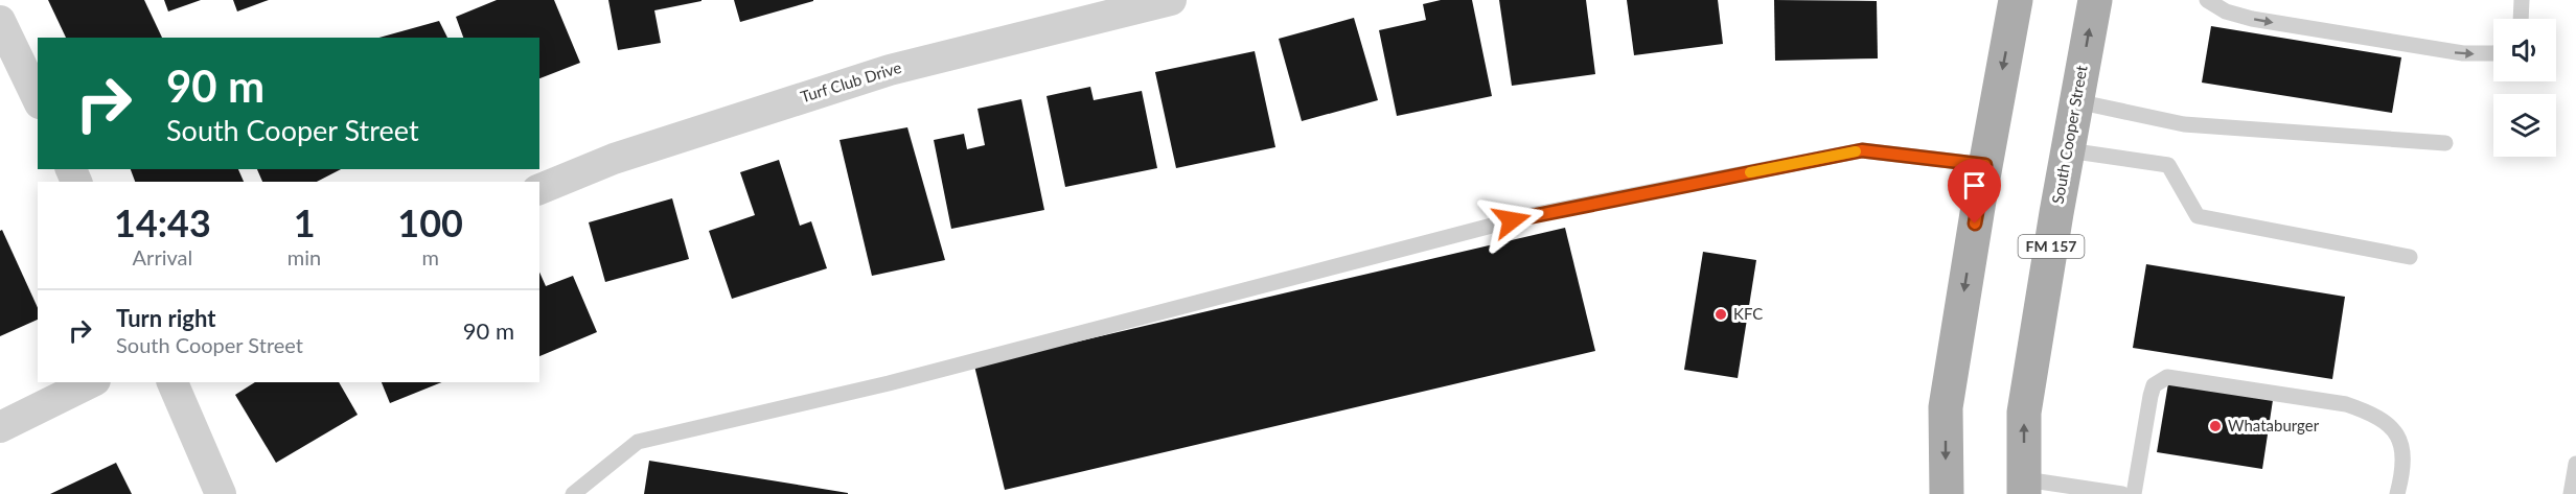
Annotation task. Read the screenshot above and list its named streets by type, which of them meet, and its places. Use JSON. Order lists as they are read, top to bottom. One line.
{"streets":{"main road":["South Cooper Street","FM 157"],"street":["Turf Club Drive"]},"places":["KFC","Whataburger"],"page":{"turn":["90 m","South Cooper Street"],"eta":["14:43","Arrival","1","min","100","m"],"list":[{"name":"Turn right","note":"South Cooper Street","value":"90 m"}]}}
